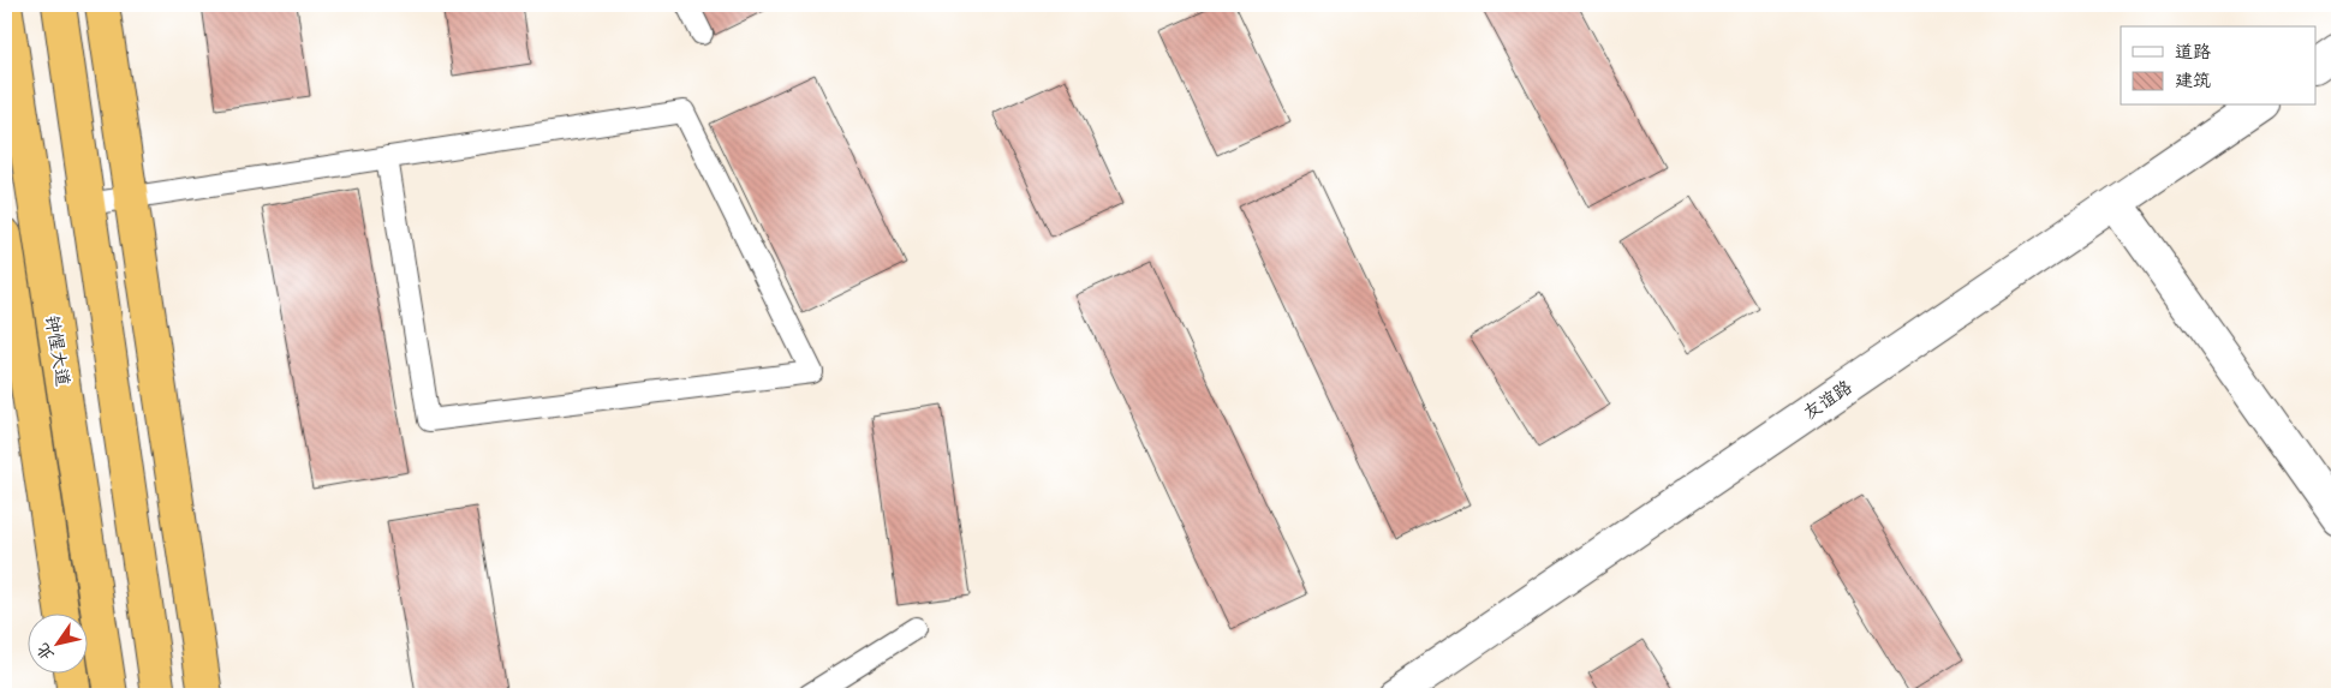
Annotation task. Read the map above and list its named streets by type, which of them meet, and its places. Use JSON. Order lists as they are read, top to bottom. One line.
{"streets":{"highway":["钟惺大道"],"street":["友谊路"]},"legend":["道路","建筑"],"north":"bottom left"}
